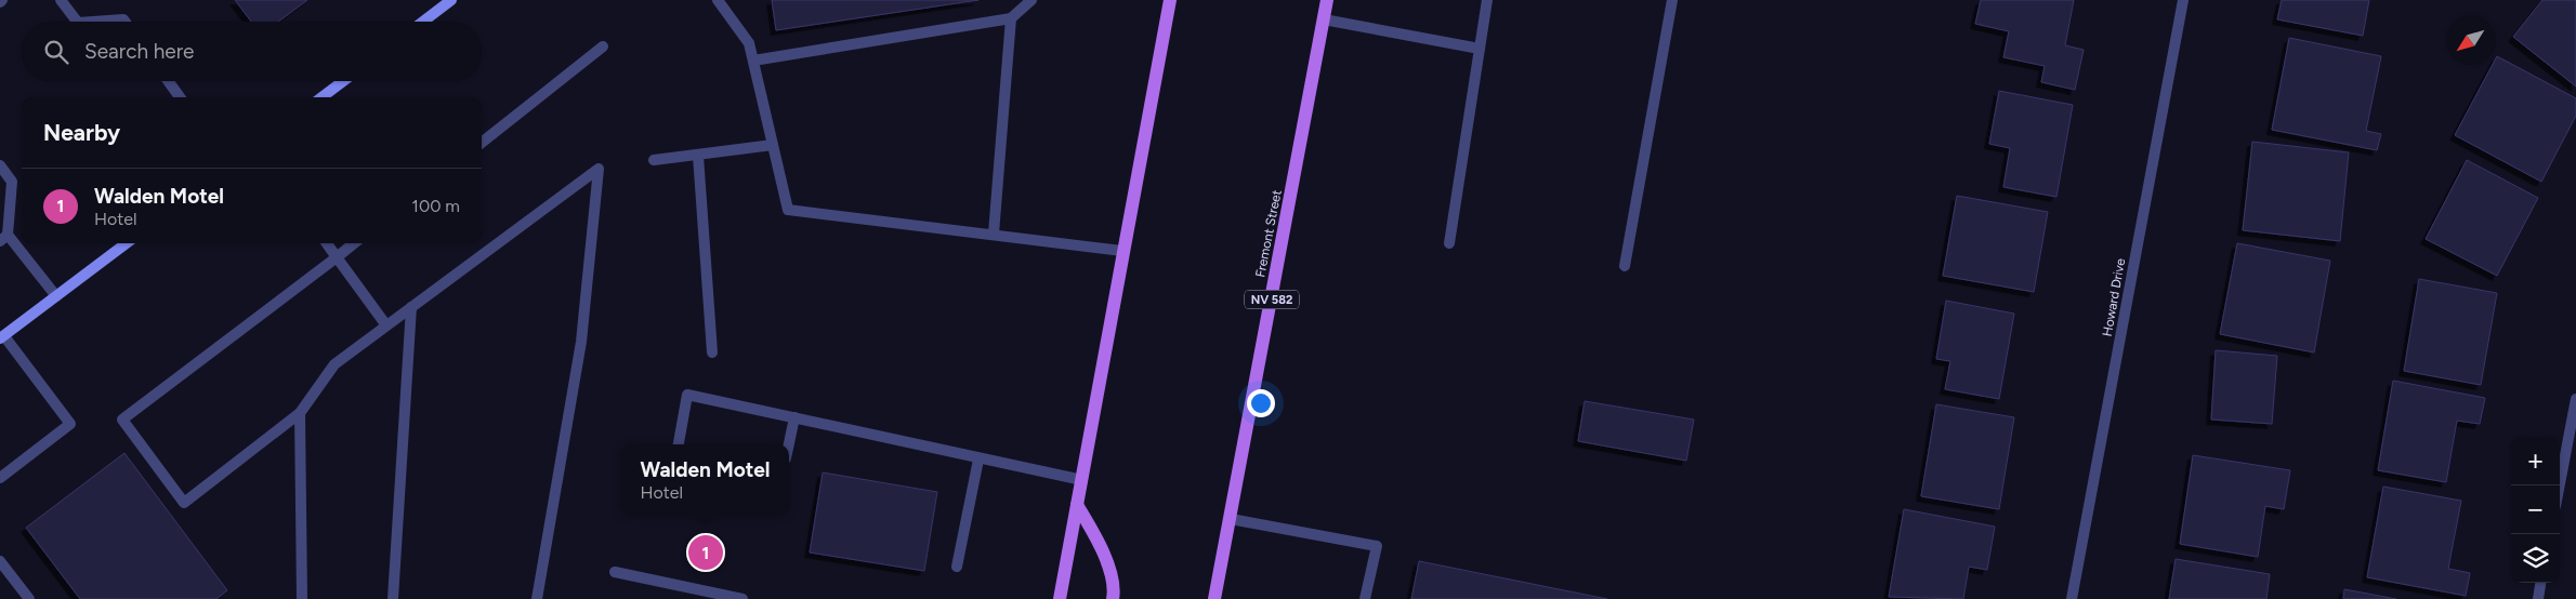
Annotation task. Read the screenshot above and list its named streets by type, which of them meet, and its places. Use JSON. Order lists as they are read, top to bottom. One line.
{"streets":{"main road":["Fremont Street","NV 582"],"street":["Howard Drive"]},"north":"bottom left","page":{"search":"Search here","heading":"Nearby","list":[{"mark":"1","name":"Walden Motel","note":"Hotel","value":"100 m"}],"map_buttons":["+","−"],"popup":["Walden Motel","Hotel"],"pins":"1"}}
